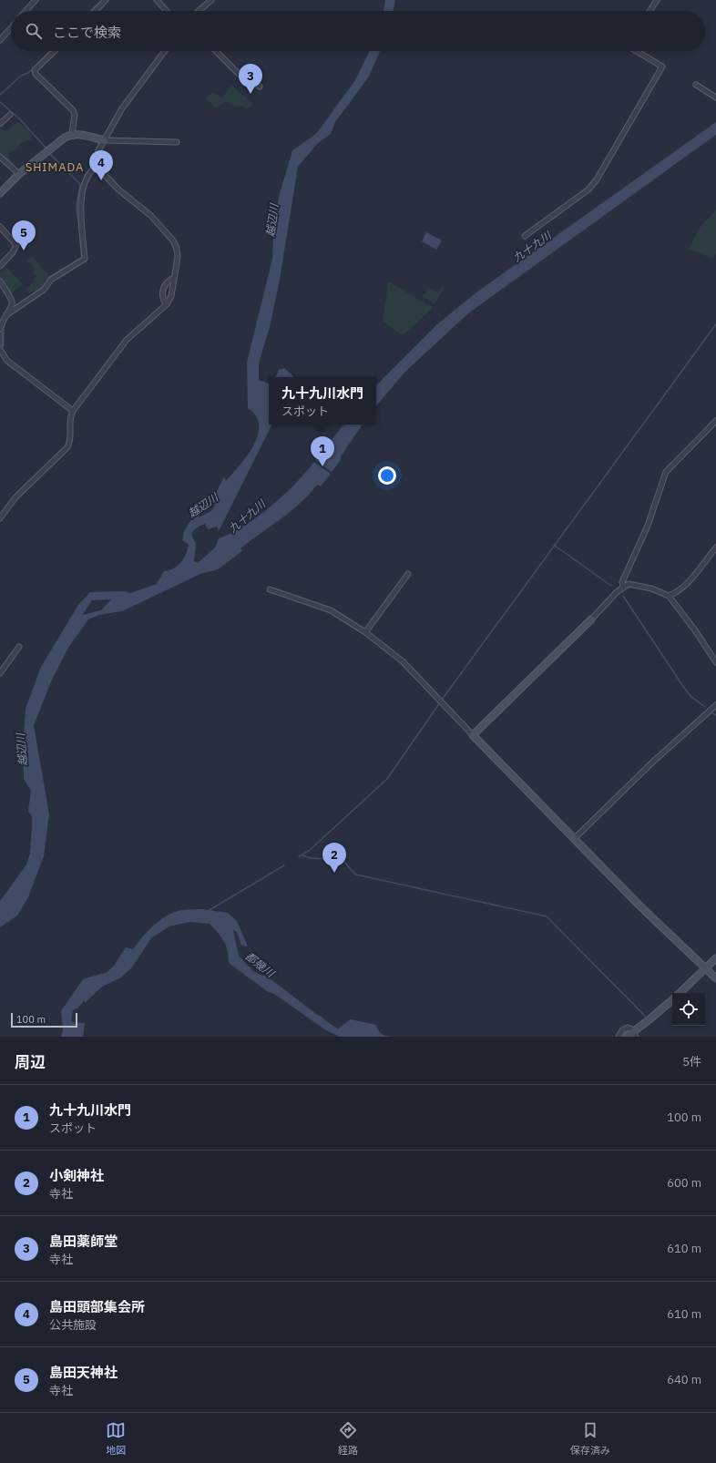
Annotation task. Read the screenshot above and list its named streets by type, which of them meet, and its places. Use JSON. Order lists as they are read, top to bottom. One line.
{"districts":["SHIMADA"],"water":["越辺川","九十九川","都幾川"],"scale_bar":"100 m","page":{"search":"ここで検索","pins":["3","4","5","1","2"],"popup":["九十九川水門","スポット"],"scale":"100 m","heading":["周辺","5件"],"list":[{"mark":"1","name":"九十九川水門","note":"スポット","value":"100 m"},{"mark":"2","name":"小剣神社","note":"寺社","value":"600 m"},{"mark":"3","name":"島田薬師堂","note":"寺社","value":"610 m"},{"mark":"4","name":"島田頭部集会所","note":"公共施設","value":"610 m"},{"mark":"5","name":"島田天神社","note":"寺社","value":"640 m"}],"nav":["地図","経路","保存済み"]}}
